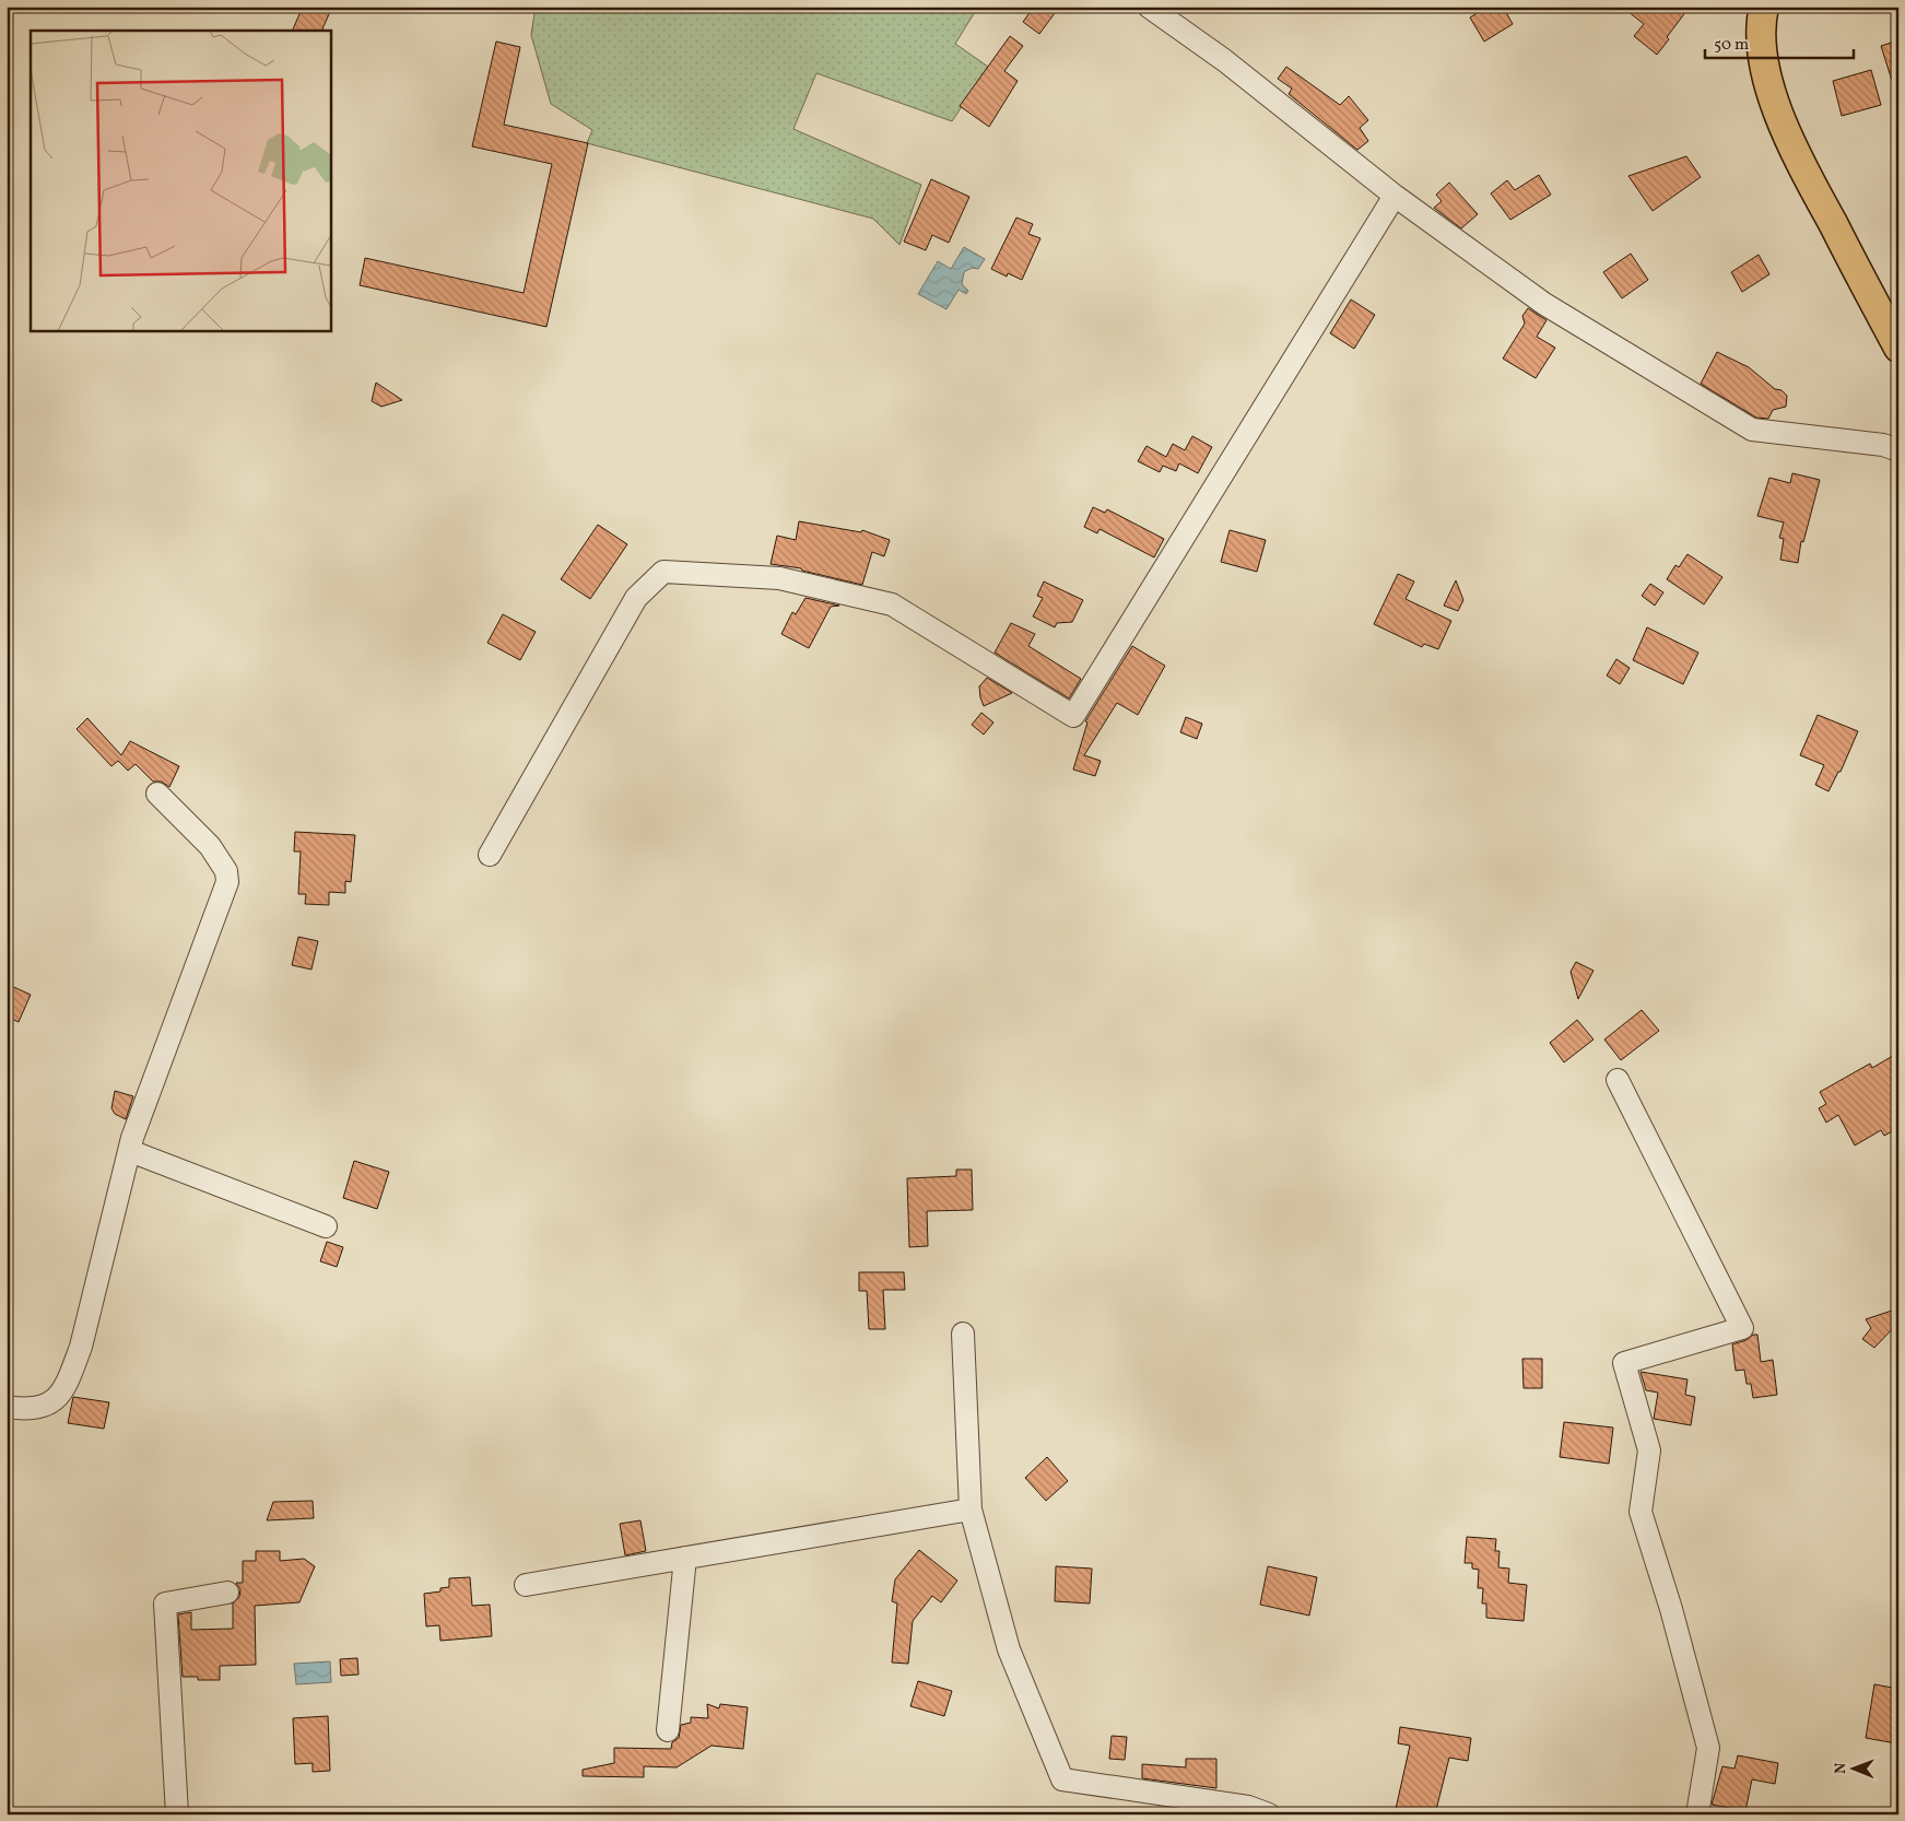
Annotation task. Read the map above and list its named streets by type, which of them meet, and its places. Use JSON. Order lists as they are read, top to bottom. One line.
{"scale_bar":"50 m","north":"left"}
